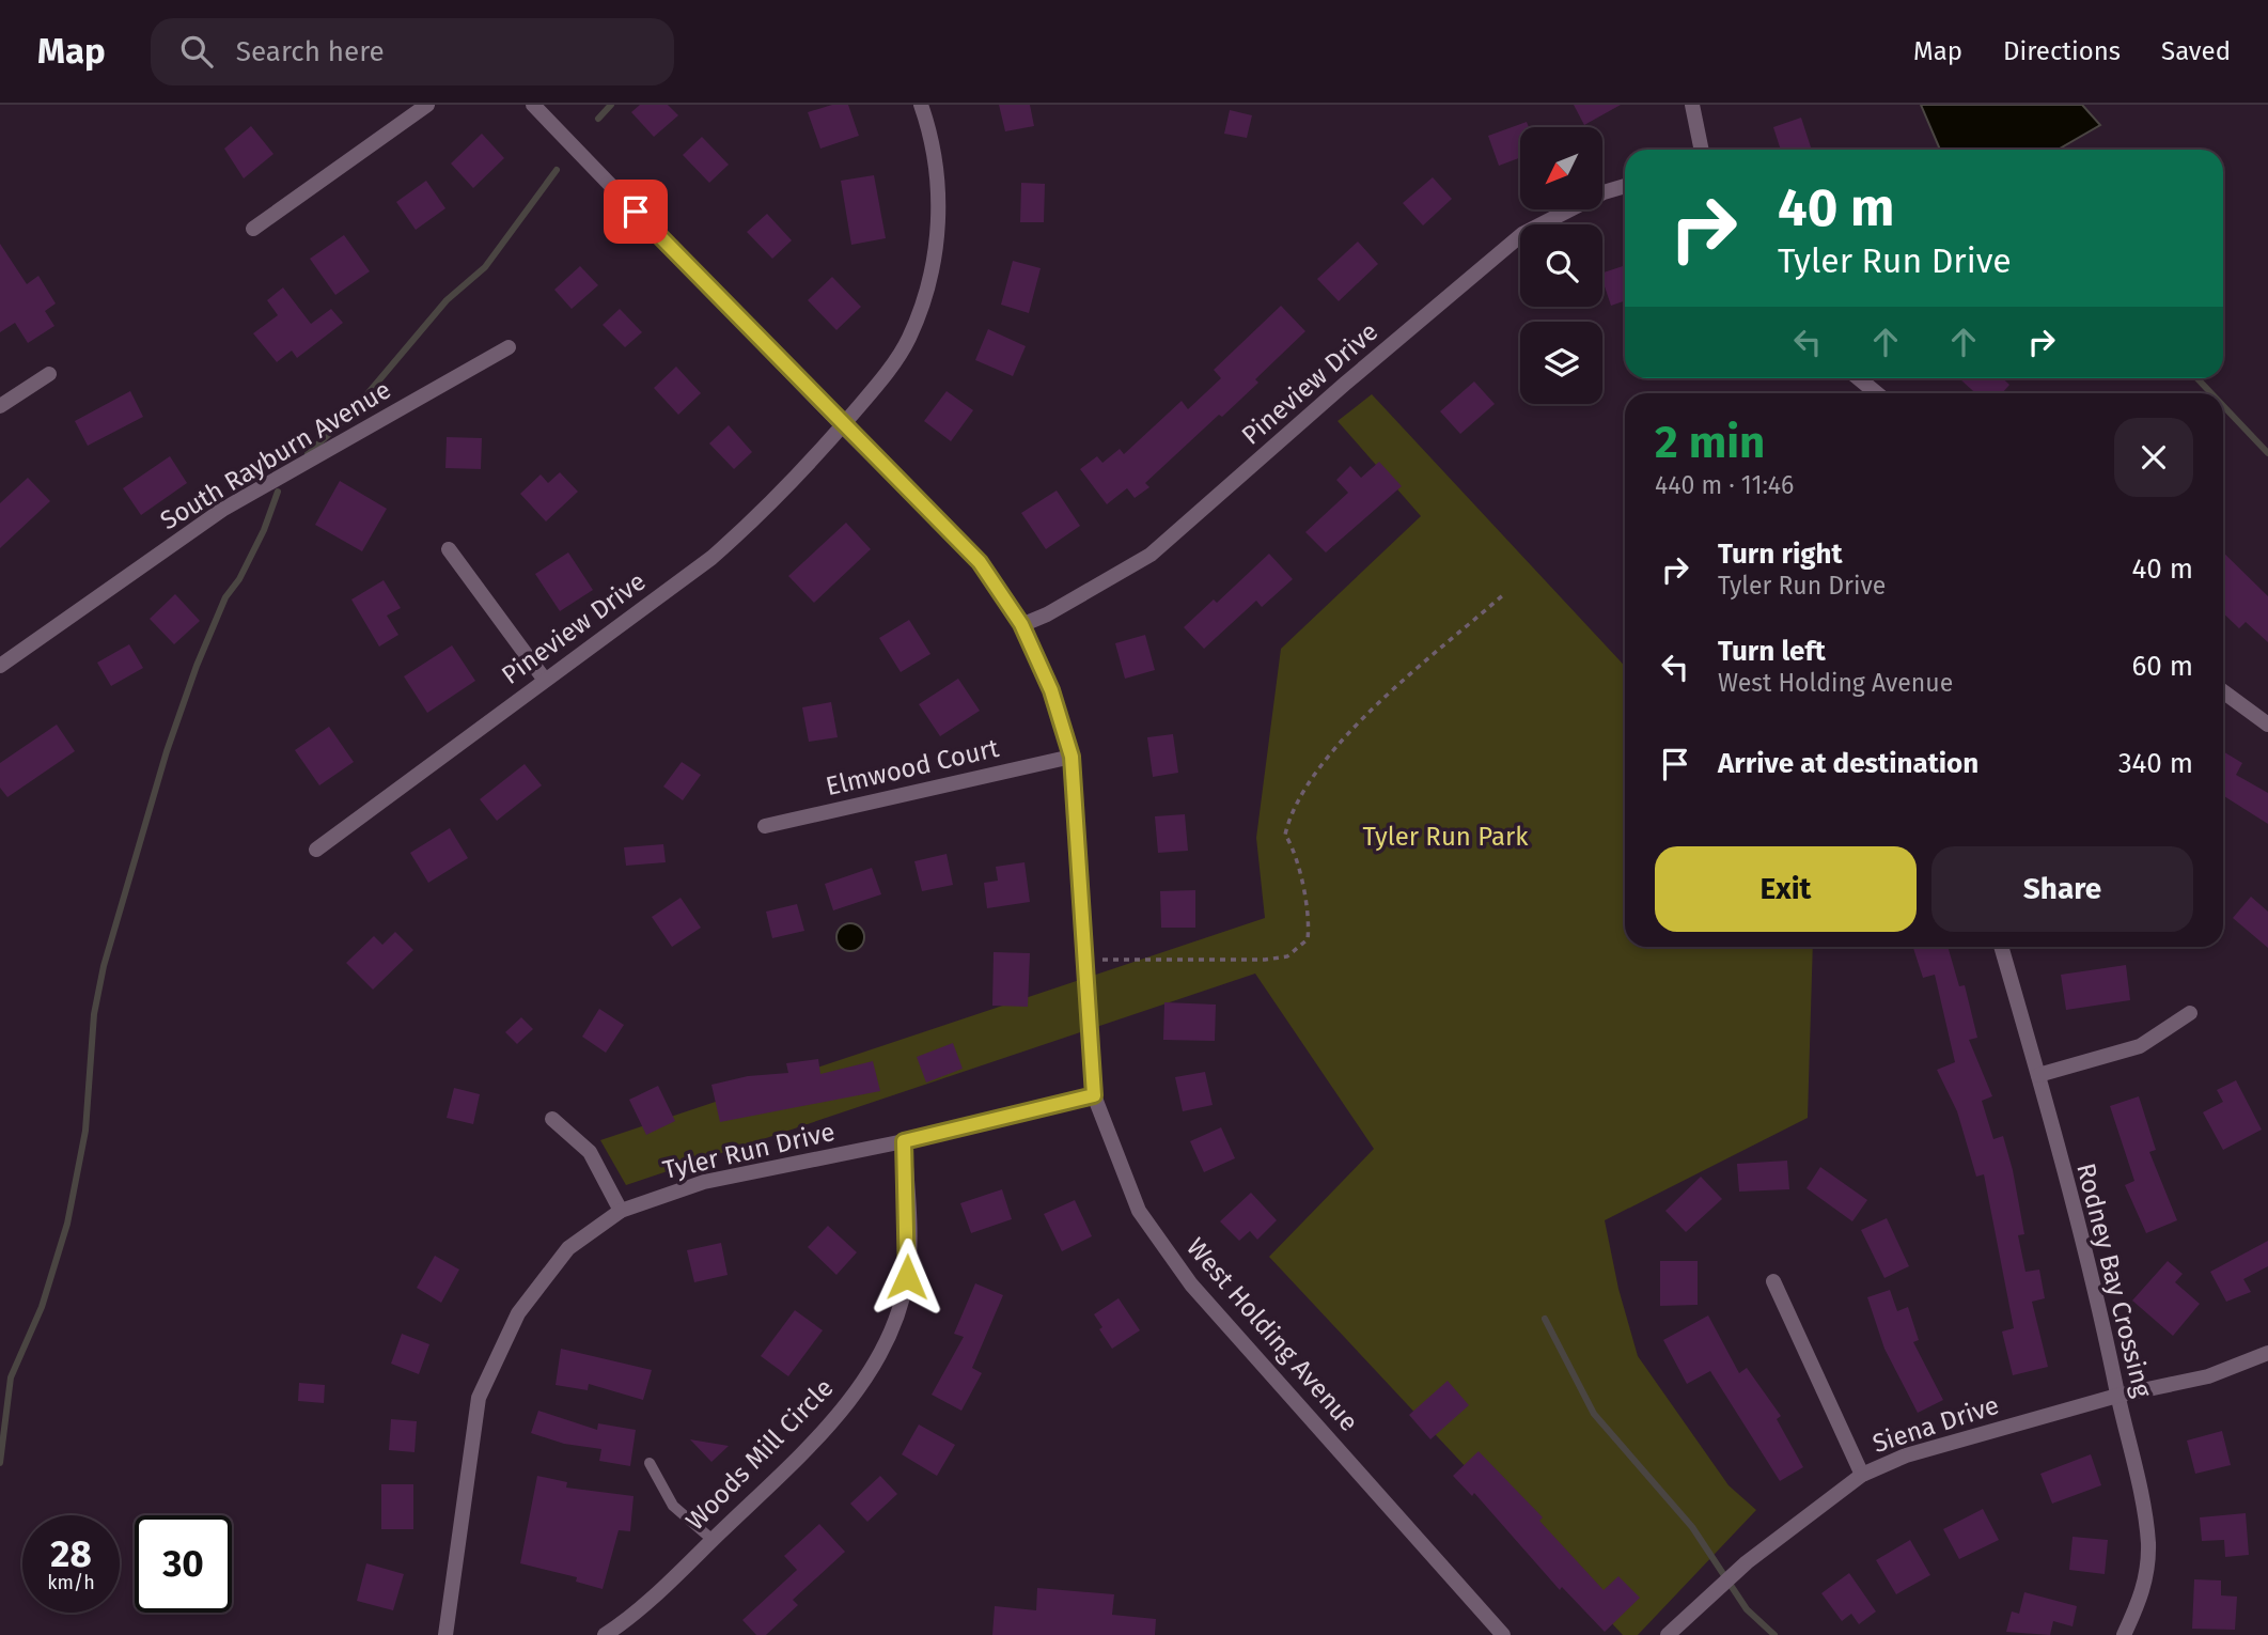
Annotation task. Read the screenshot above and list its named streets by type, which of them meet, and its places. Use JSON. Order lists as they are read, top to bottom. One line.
{"streets":{"street":["Pineview Drive","South Rayburn Avenue","Elmwood Court","Tyler Run Drive","Rodney Bay Crossing","West Holding Avenue","Siena Drive","Woods Mill Circle"]},"crossings":[["Pineview Drive","West Holding Avenue"],["Elmwood Court","West Holding Avenue"],["Tyler Run Drive","West Holding Avenue"],["Tyler Run Drive","Woods Mill Circle"],["Rodney Bay Crossing","Siena Drive"]],"parks":["Tyler Run Park"],"north":"bottom left","page":{"header":"Map","search":"Search here","nav":["Map","Directions","Saved"],"turn":["40 m","Tyler Run Drive"],"heading":["2 min","440 m · 11:46"],"list":[{"name":"Turn right","note":"Tyler Run Drive","value":"40 m"},{"name":"Turn left","note":"West Holding Avenue","value":"60 m"},{"name":"Arrive at destination","value":"340 m"}],"buttons":["Exit","Share"],"speed":"28 km/h","limit":"30"}}
